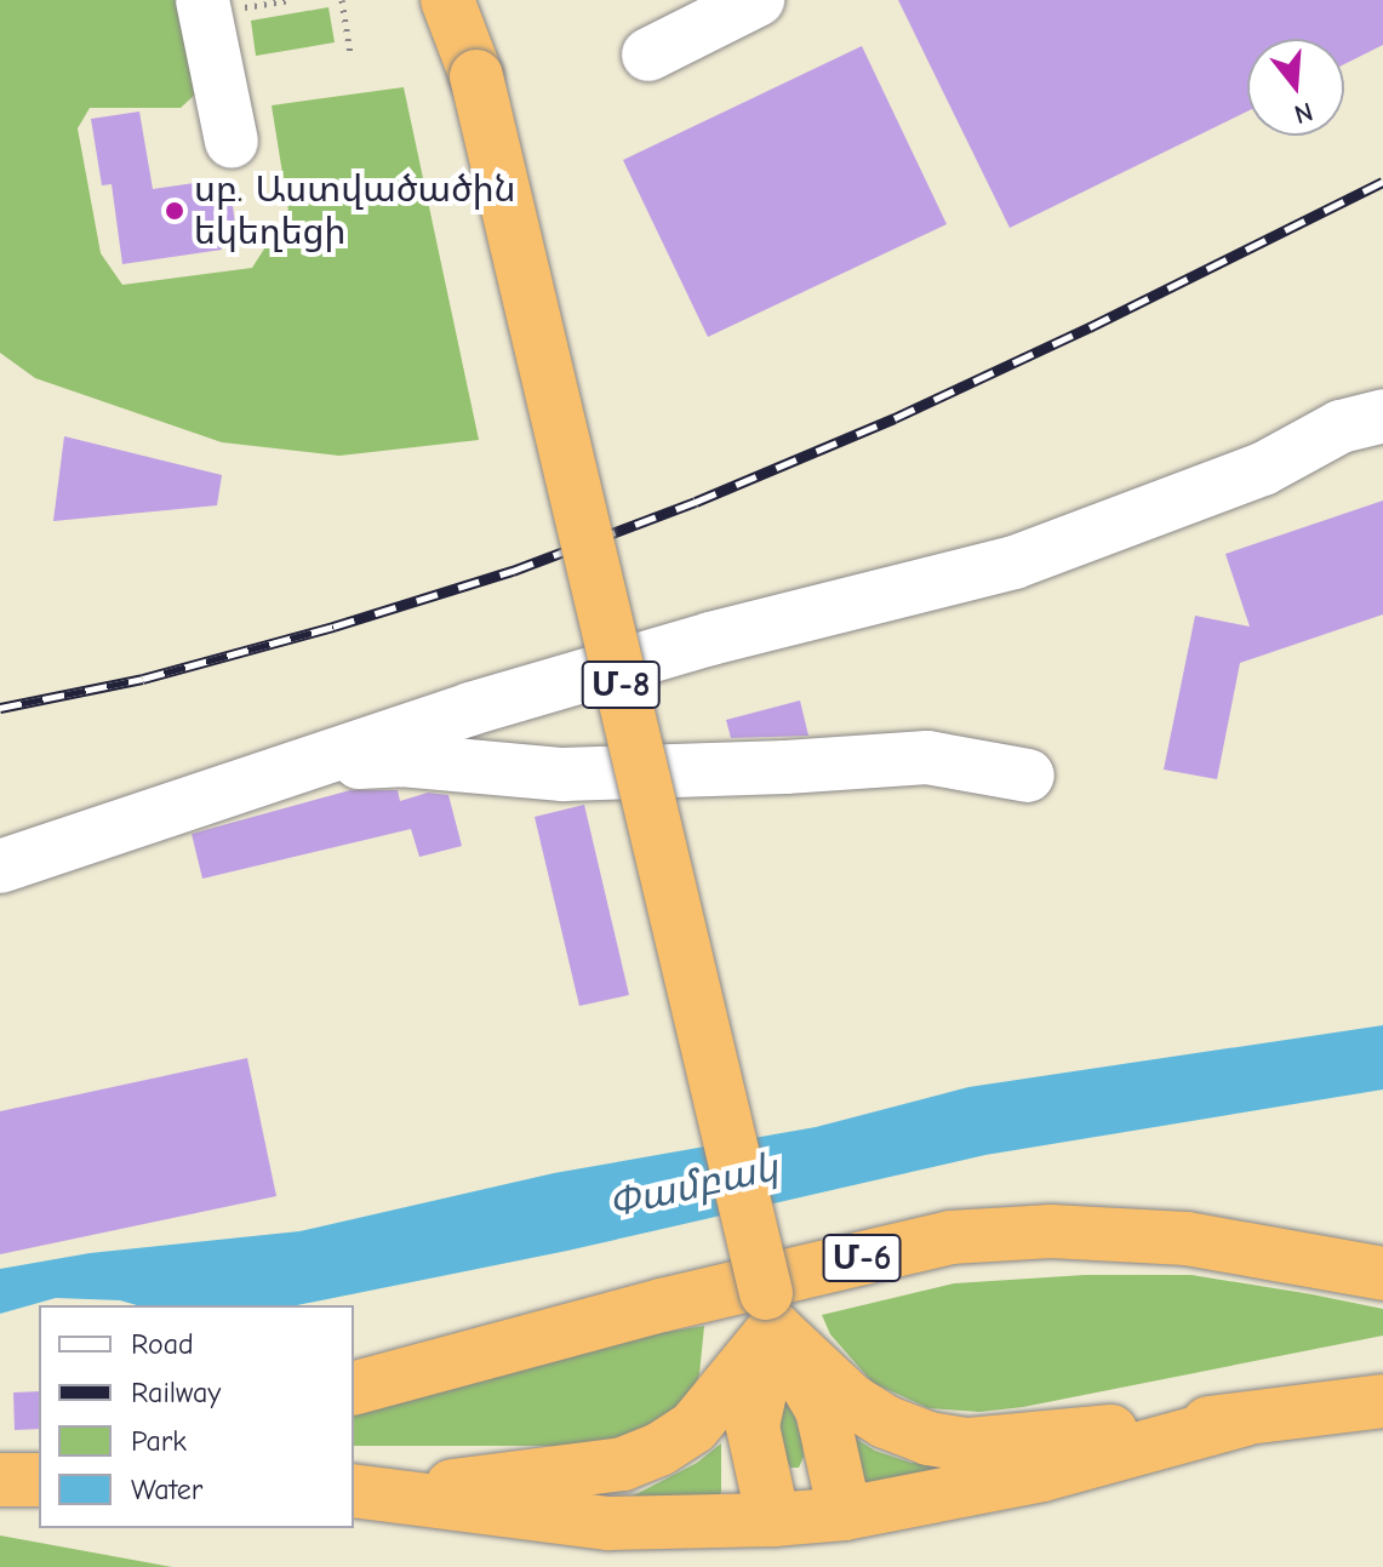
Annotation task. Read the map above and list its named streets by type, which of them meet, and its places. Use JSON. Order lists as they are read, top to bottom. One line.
{"streets":{"highway":["Մ-8","Մ-6"]},"water":["Փամբակ"],"places":["սբ. Աստվածածին եկեղեցի"],"legend":["Road","Railway","Park","Water"],"north":"bottom"}
